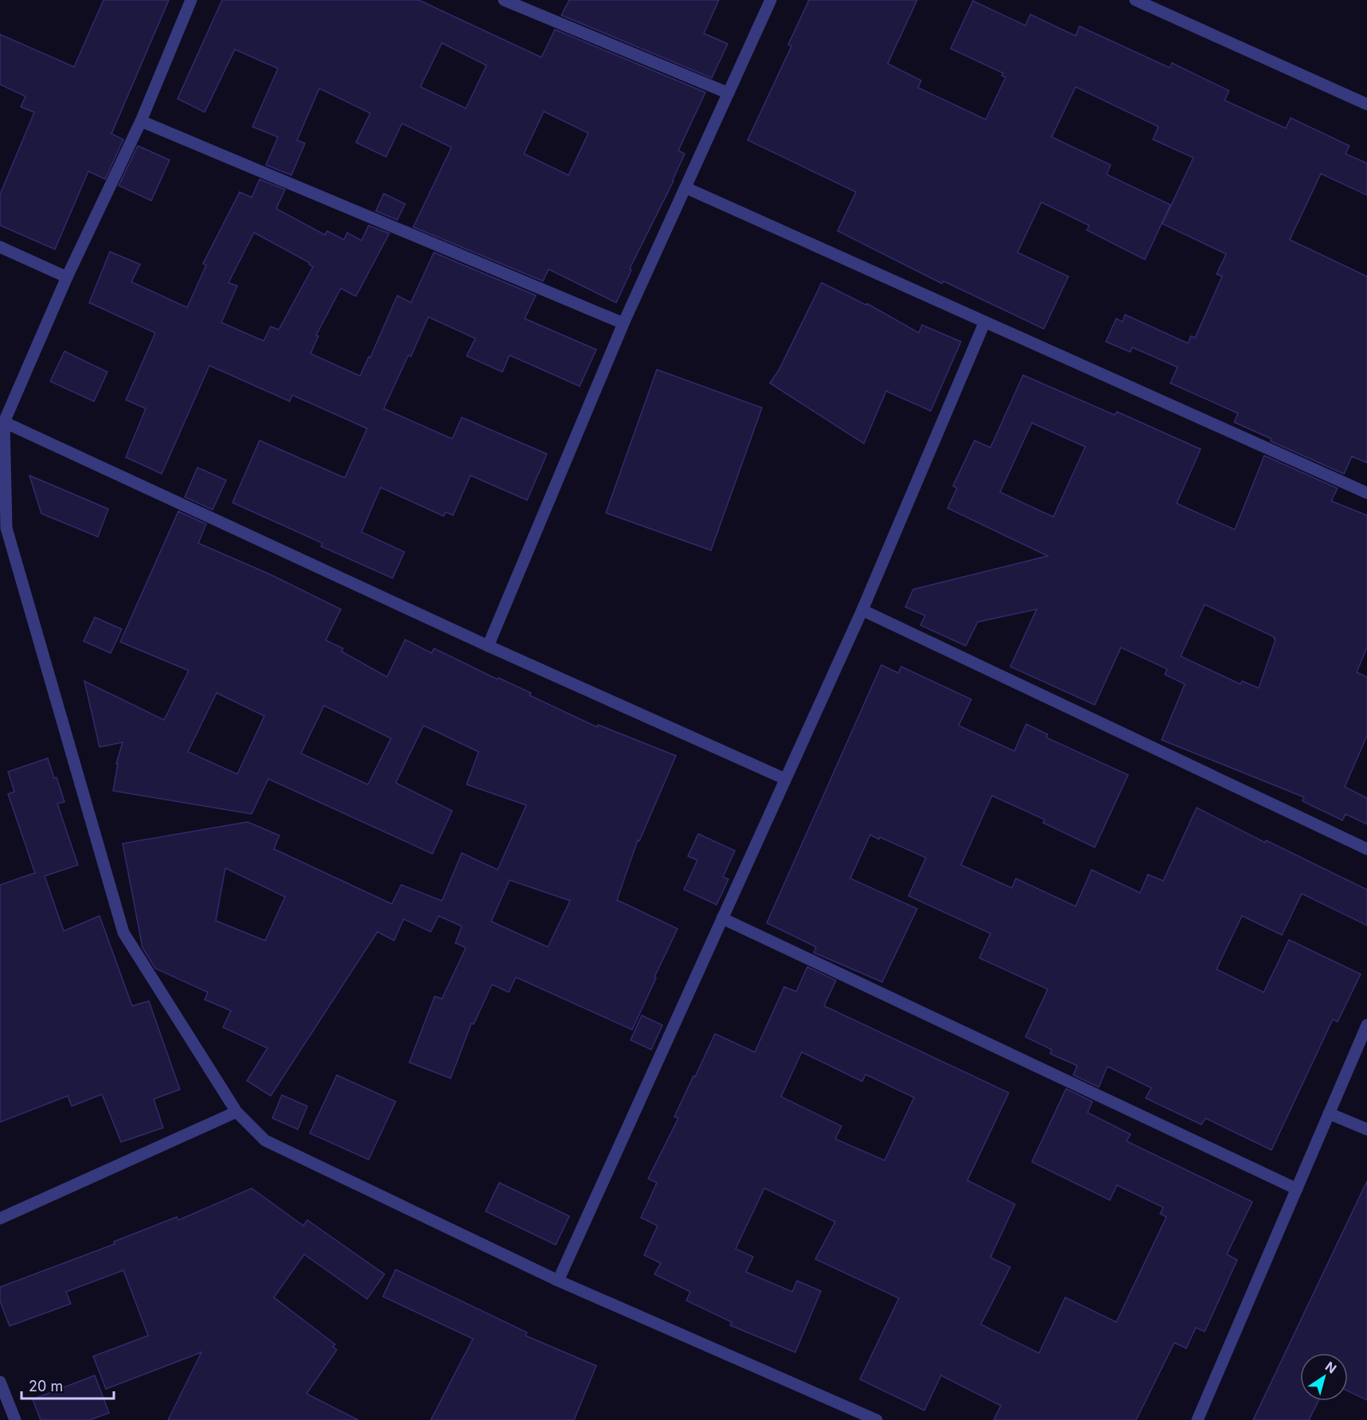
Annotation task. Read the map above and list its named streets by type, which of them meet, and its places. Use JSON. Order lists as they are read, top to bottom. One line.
{"scale_bar":"20 m","north":"top right"}
